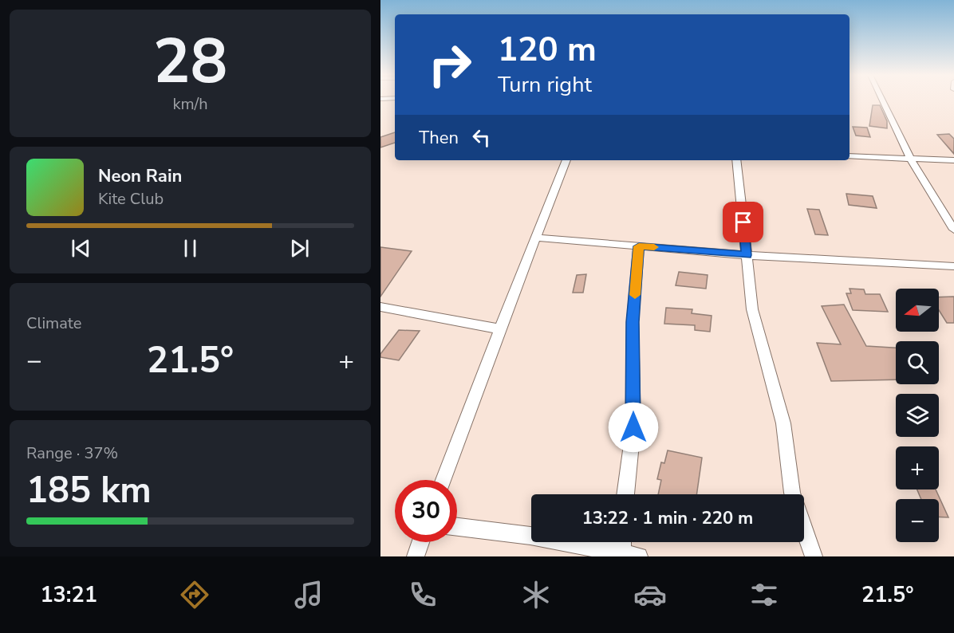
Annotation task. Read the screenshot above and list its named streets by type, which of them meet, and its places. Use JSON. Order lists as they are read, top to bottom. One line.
{"north":"left","page":{"tile":[["28","km/h"],"Climate",["Range · 37%","185 km"]],"turn":["120 m","Turn right"],"then":"Then","song":["Neon Rain","Kite Club"],"map_buttons":["+","−"],"heat":["−","21.5°","+"],"limit":"30","trip":"13:22 · 1 min · 220 m","tabs":["13:21","21.5°"]}}
